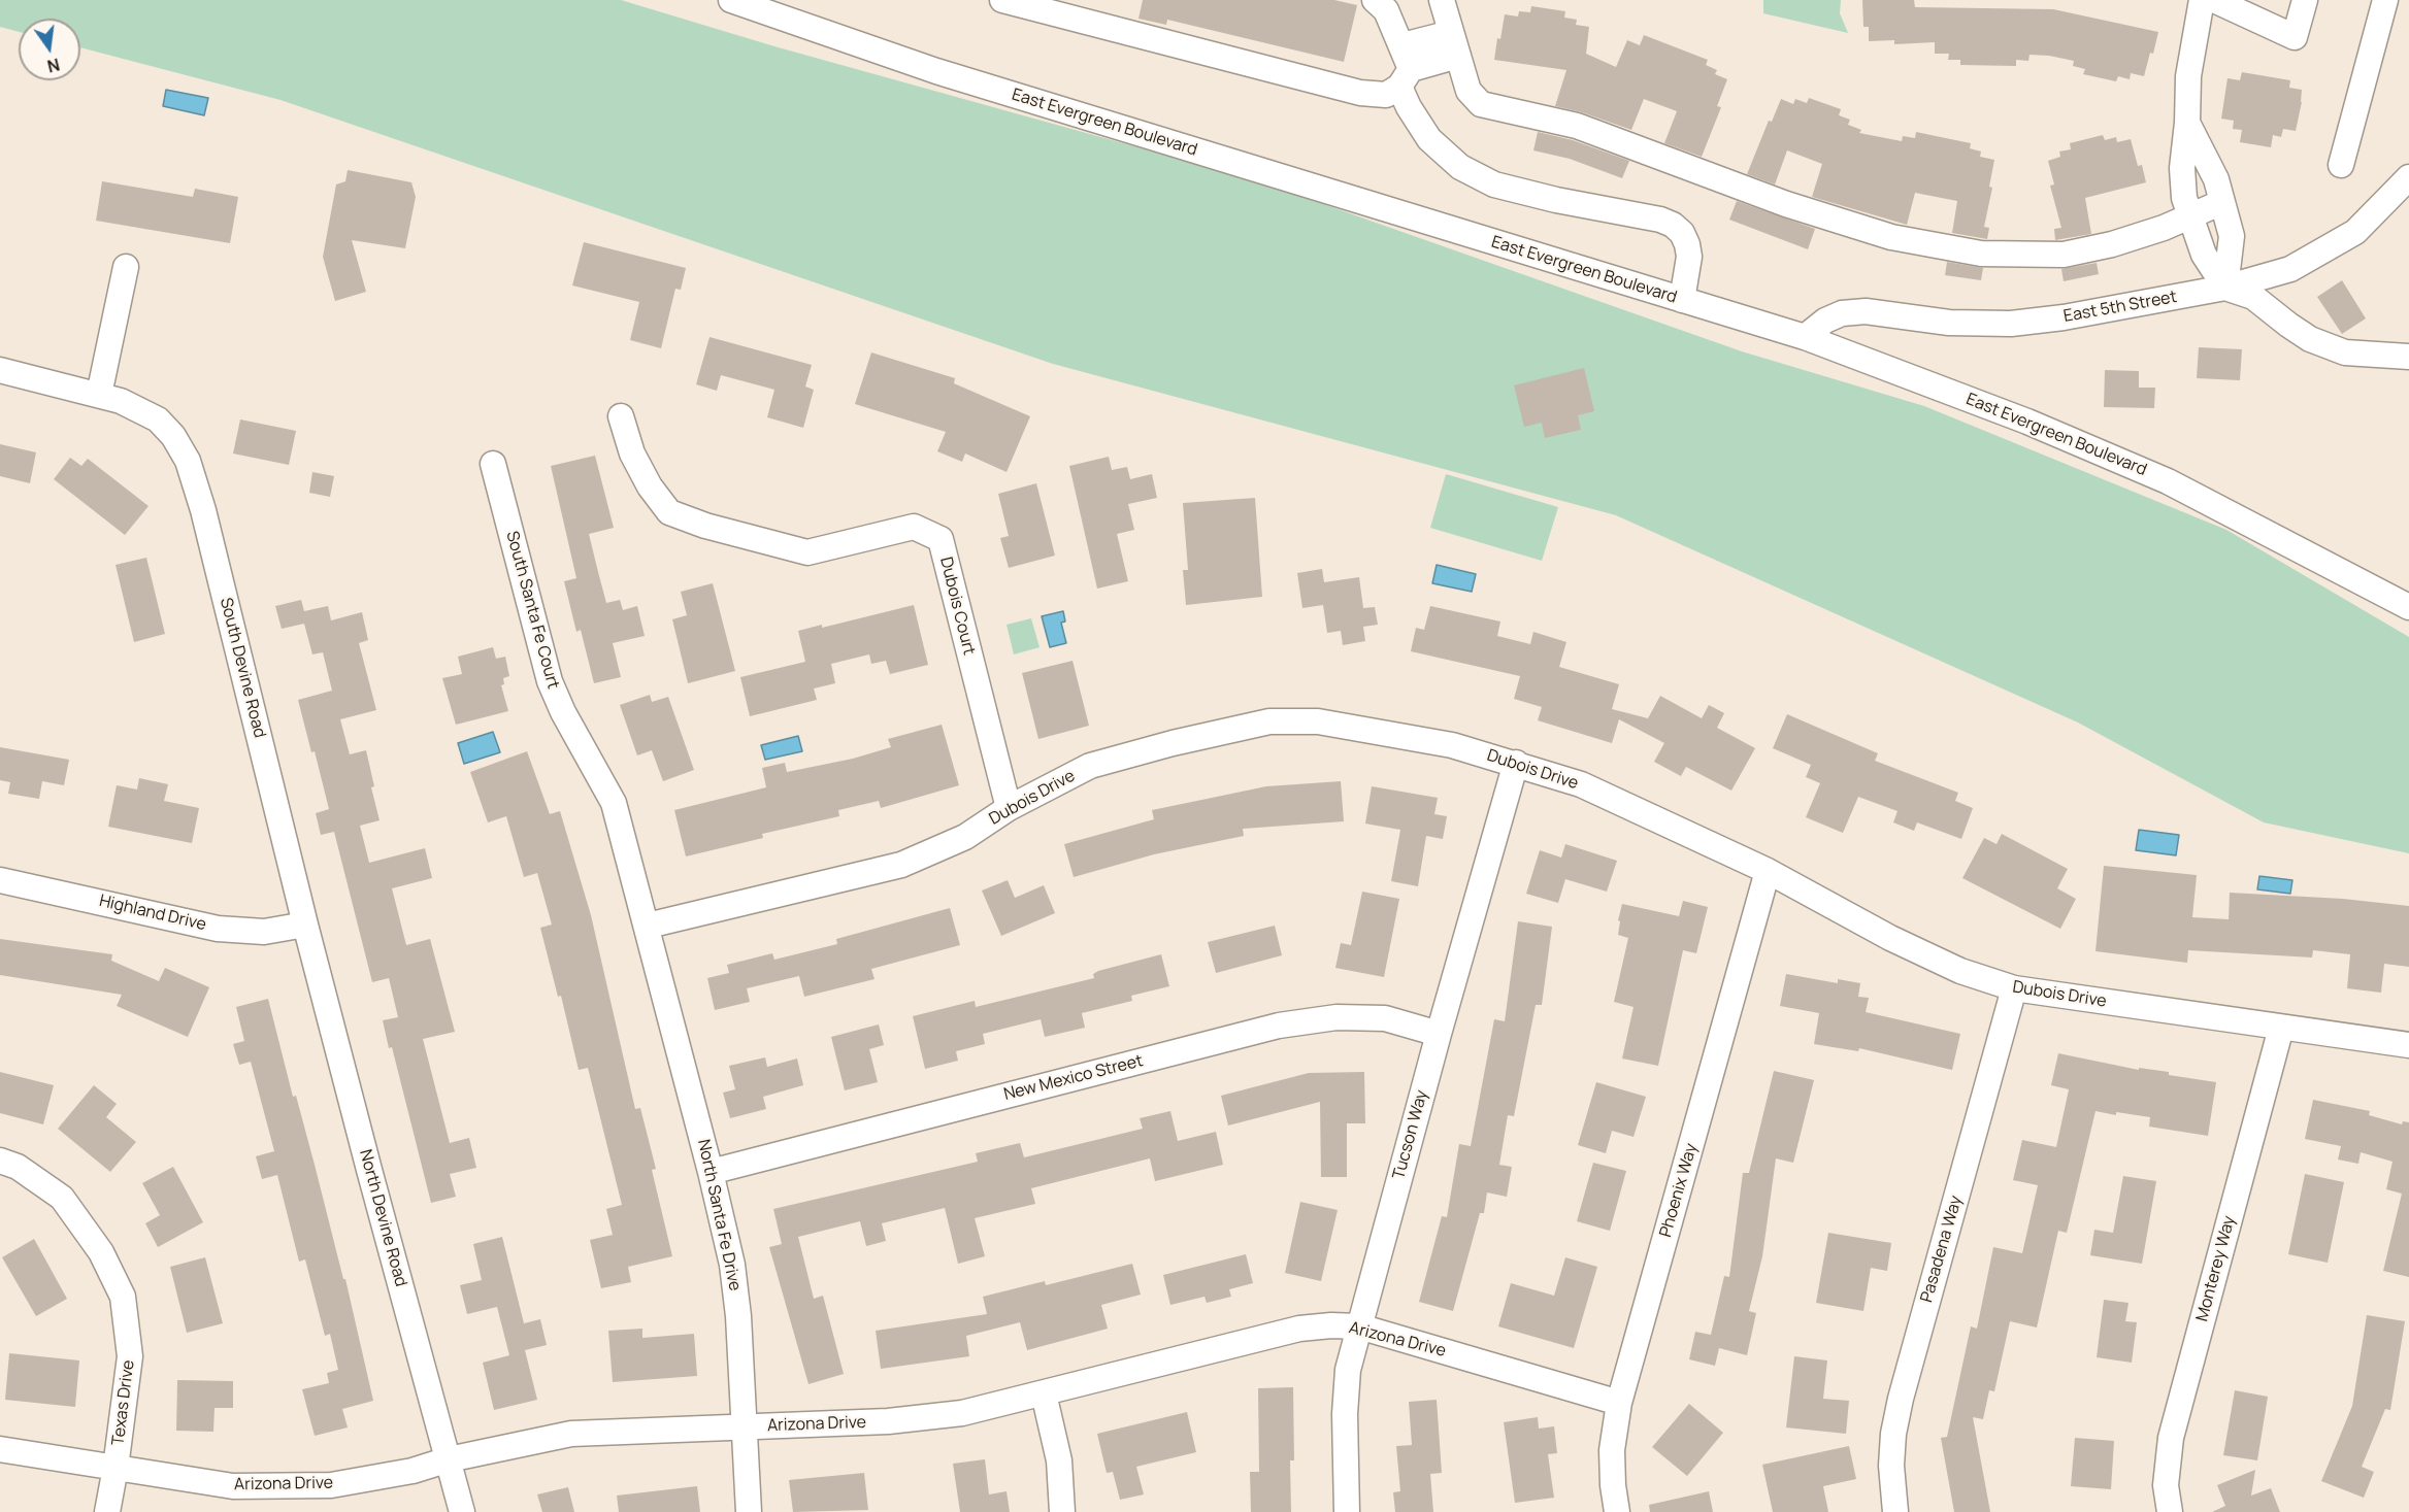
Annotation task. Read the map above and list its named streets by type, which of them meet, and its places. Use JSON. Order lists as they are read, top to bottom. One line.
{"streets":{"street":["East Evergreen Boulevard","East 5th Street","Dubois Court","South Santa Fe Court","South Devine Road","Dubois Drive","Highland Drive","New Mexico Street","Tucson Way","Phoenix Way","North Santa Fe Drive","North Devine Road","Pasadena Way","Monterey Way","Arizona Drive","Texas Drive"]},"crossings":[["East Evergreen Boulevard","East 5th Street"],["Dubois Court","Dubois Drive"],["South Santa Fe Court","Dubois Drive"],["South Santa Fe Court","North Santa Fe Drive"],["South Devine Road","Highland Drive"],["South Devine Road","North Devine Road"],["Dubois Drive","Tucson Way"],["Dubois Drive","Phoenix Way"],["Dubois Drive","North Santa Fe Drive"],["Dubois Drive","Pasadena Way"],["Dubois Drive","Monterey Way"],["Highland Drive","North Devine Road"],["New Mexico Street","Tucson Way"],["New Mexico Street","North Santa Fe Drive"],["Tucson Way","Arizona Drive"],["Phoenix Way","Arizona Drive"],["North Santa Fe Drive","Arizona Drive"],["North Devine Road","Arizona Drive"],["Arizona Drive","Texas Drive"]],"north":"bottom"}
